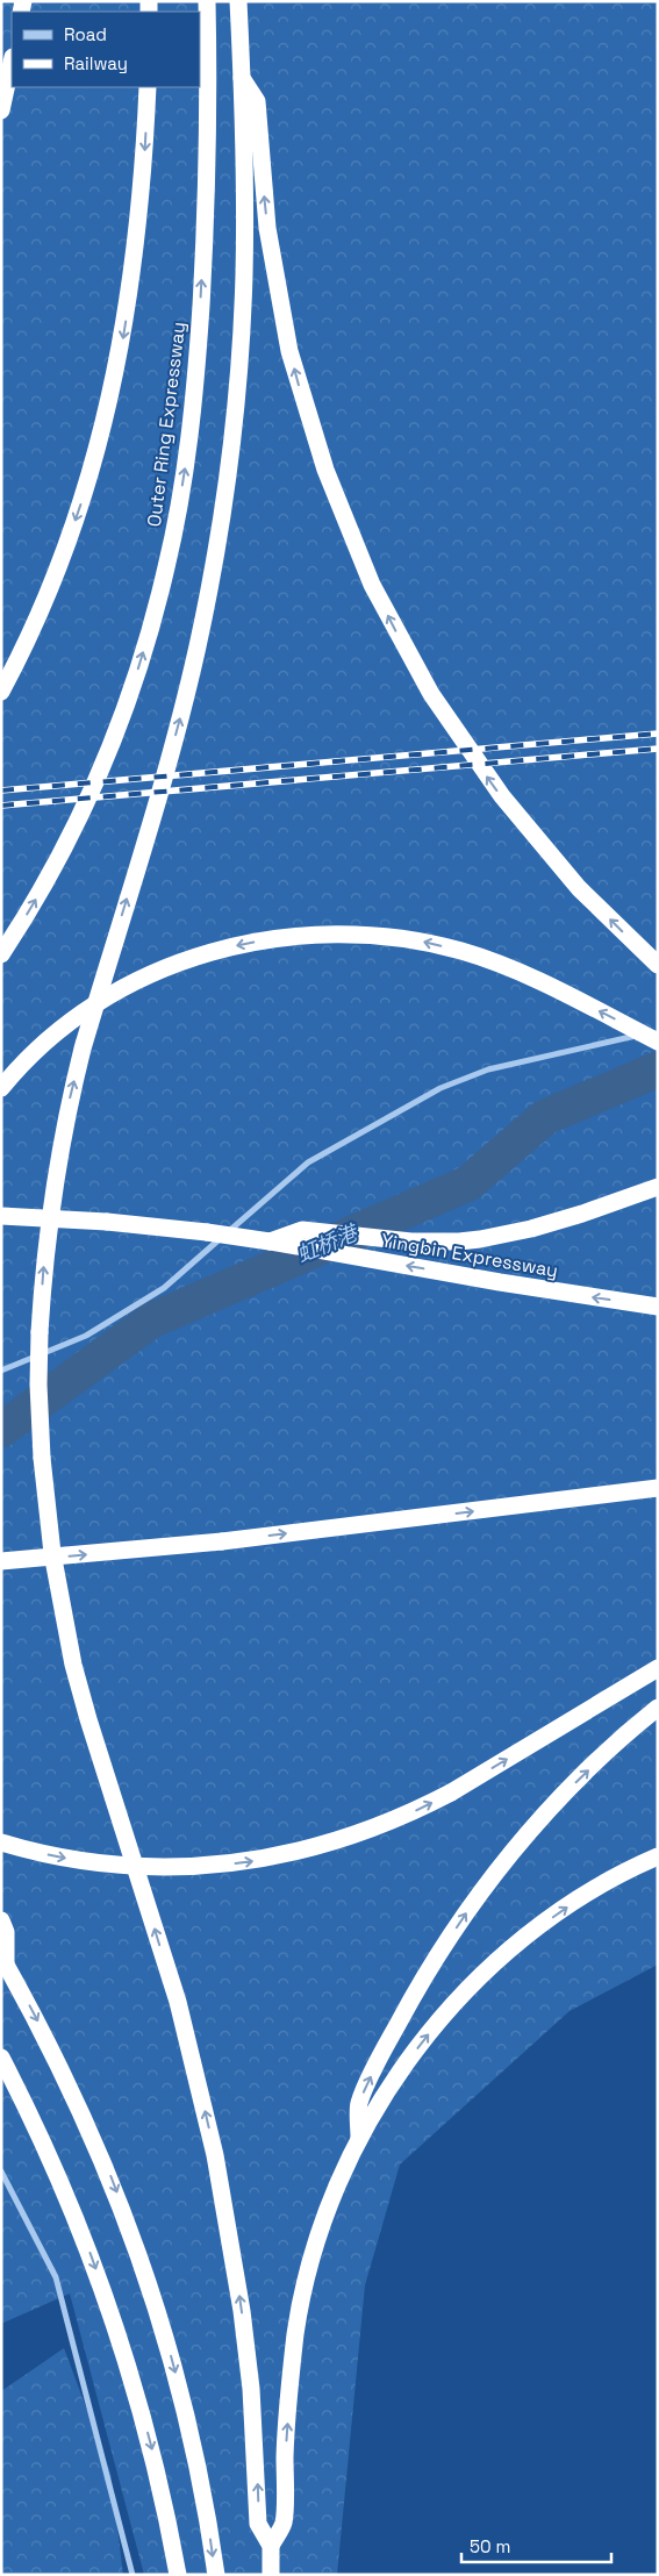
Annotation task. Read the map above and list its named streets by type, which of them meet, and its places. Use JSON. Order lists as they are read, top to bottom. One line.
{"streets":{"highway":["Outer Ring Expressway","Yingbin Expressway"]},"water":["虹桥港"],"legend":["Road","Railway"],"scale_bar":"50 m"}
